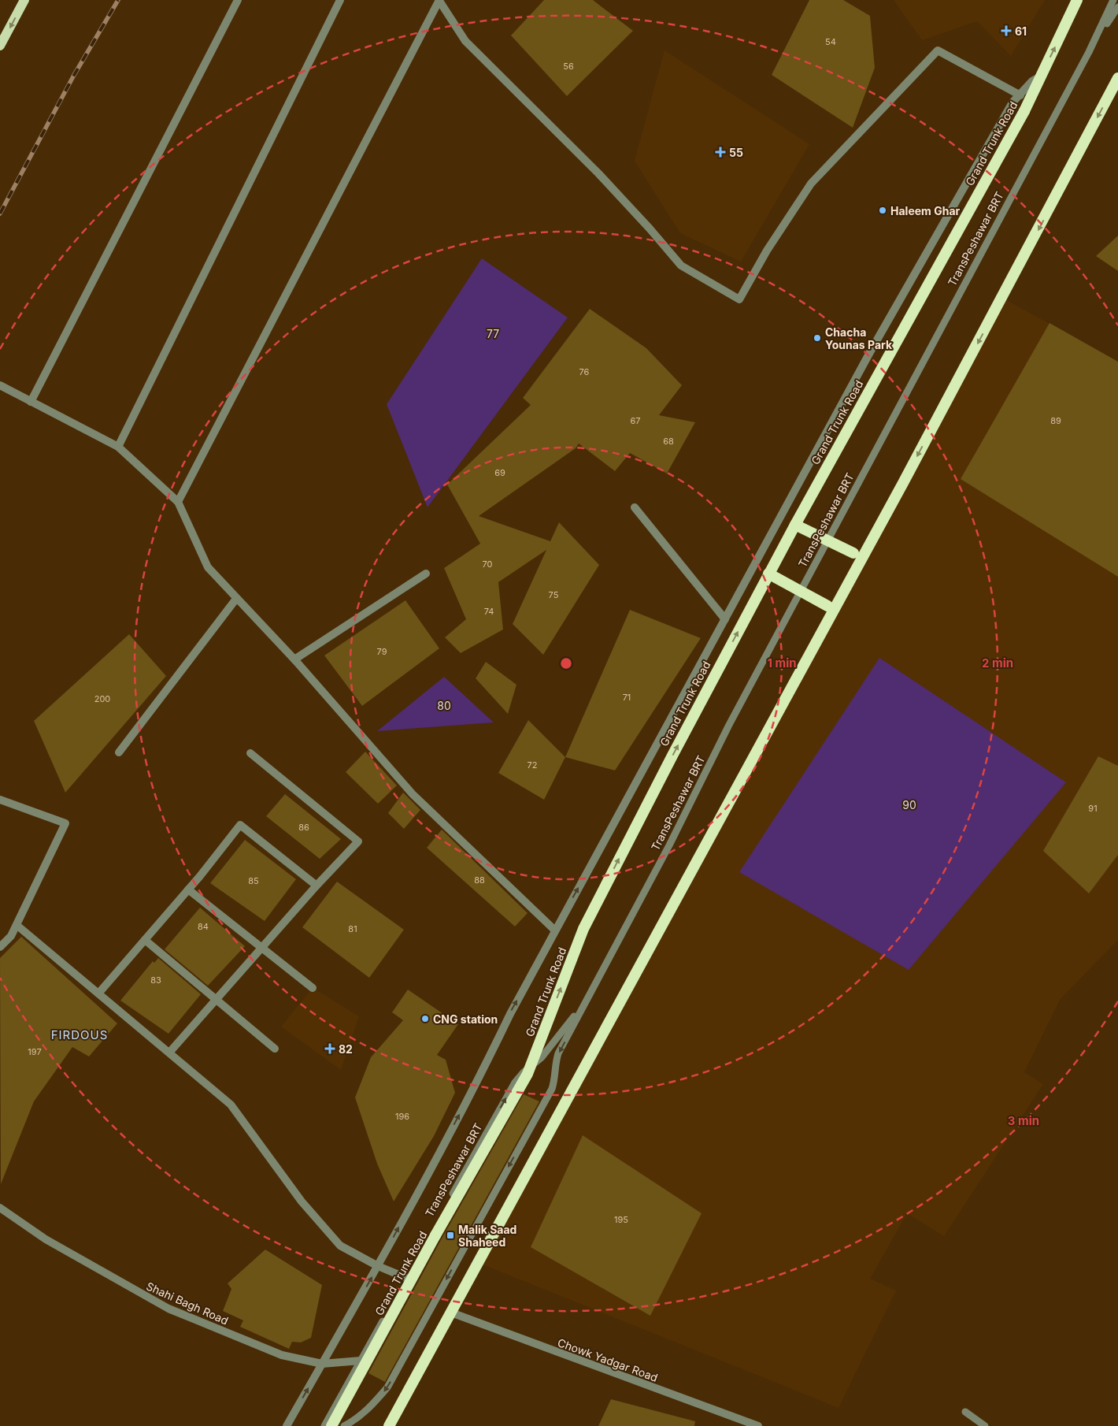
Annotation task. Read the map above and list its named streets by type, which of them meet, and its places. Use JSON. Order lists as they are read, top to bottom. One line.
{"streets":{"highway":["Grand Trunk Road"],"street":["Shahi Bagh Road","Chowk Yadgar Road"],"lane":["TransPeshawar BRT"]},"crossings":[["TransPeshawar BRT","Shahi Bagh Road"]],"districts":["FIRDOUS"],"parks":["77","80","90"],"places":{"health":["61","55","82"],"other":["Haleem Ghar","Chacha Younas Park","CNG station"],"transit":["Malik Saad Shaheed"]},"house_numbers":["54","56","76","67","89","68","69","70","75","74","79","71","200","72","91","86","88","85","84","81","83","197","196","195"],"rings":["1 min","2 min","3 min"]}
